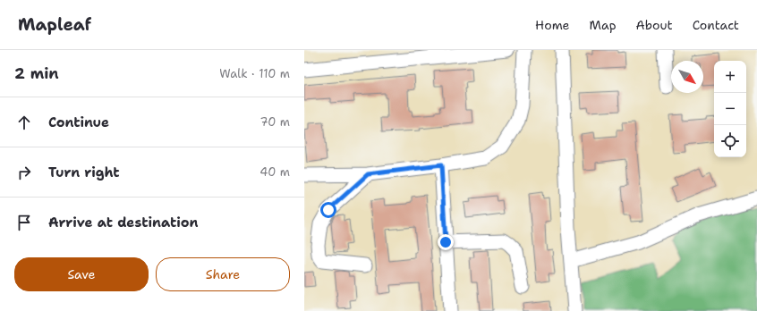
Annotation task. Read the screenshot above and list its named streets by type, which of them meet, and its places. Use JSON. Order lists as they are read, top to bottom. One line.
{"north":"bottom right","page":{"header":"Mapleaf","nav":["Home","Map","About","Contact"],"heading":["2 min","Walk · 110 m"],"map_buttons":["+","−"],"list":[["Continue","70 m"],["Turn right","40 m"],"Arrive at destination"],"buttons":["Save","Share"]}}
